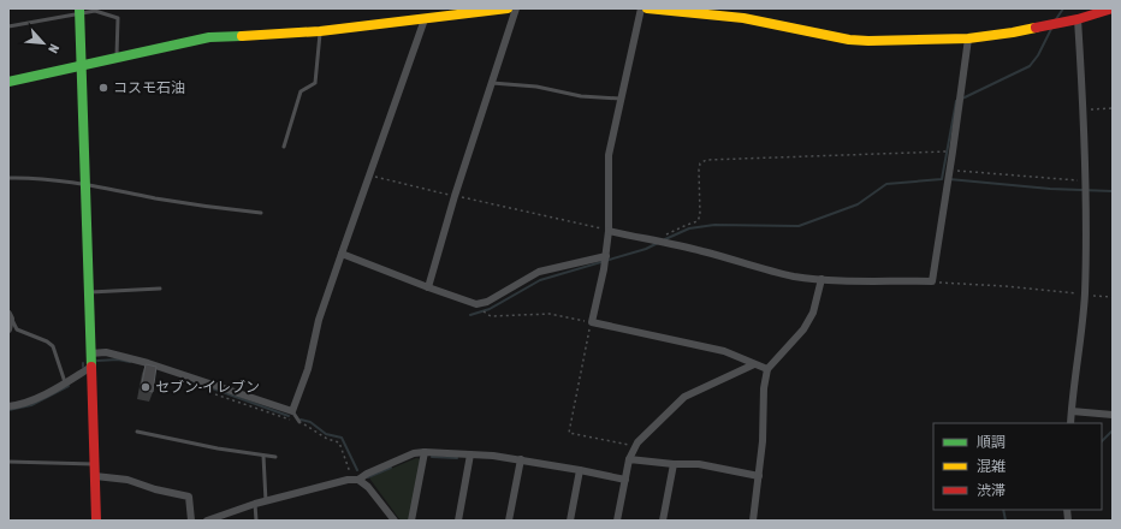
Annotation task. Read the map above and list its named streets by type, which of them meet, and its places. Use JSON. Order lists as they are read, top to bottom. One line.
{"places":["コスモ石油","セブン-イレブン"],"legend":["順調","混雑","渋滞"],"north":"bottom right"}
